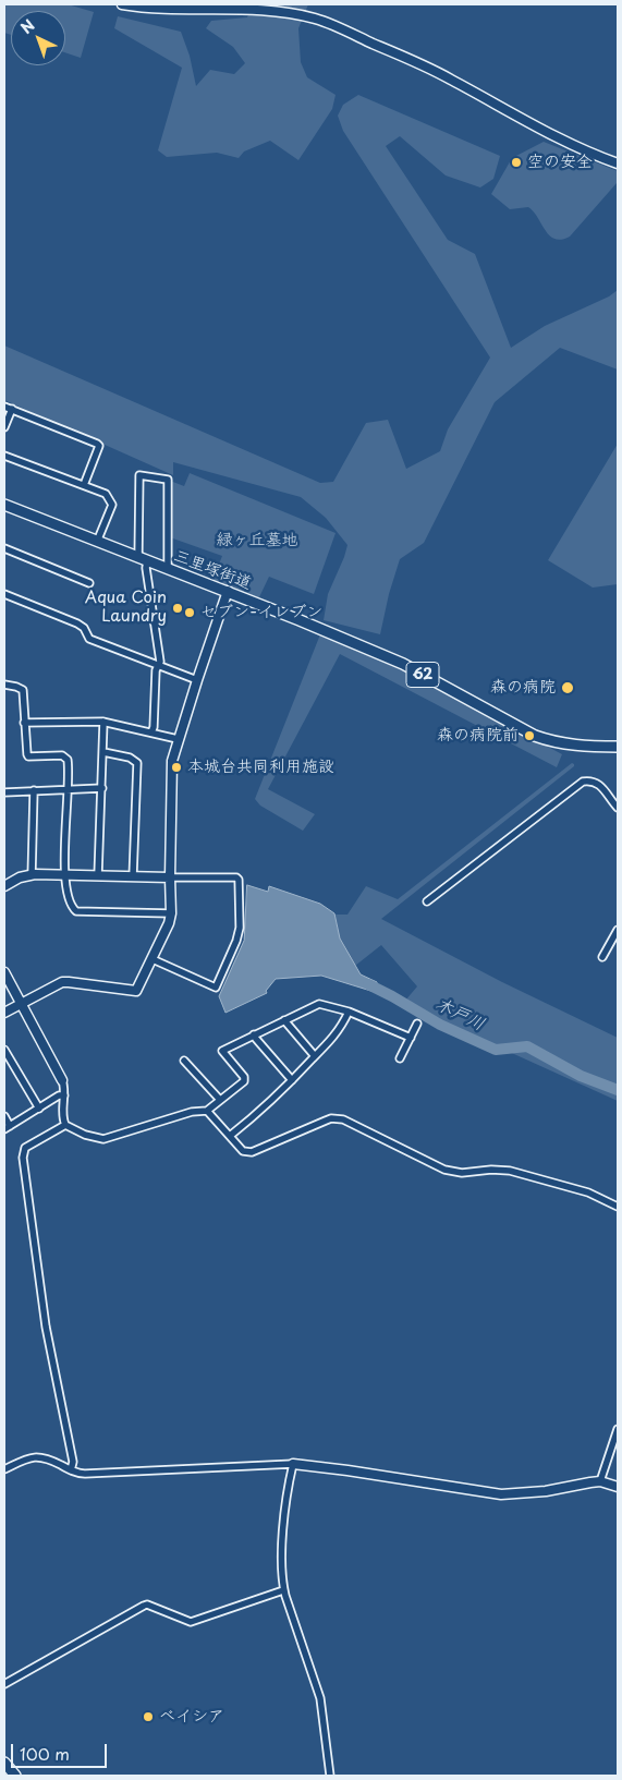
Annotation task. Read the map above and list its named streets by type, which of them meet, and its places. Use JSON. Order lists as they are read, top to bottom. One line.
{"streets":{"main road":["三里塚街道","62"]},"water":["木戸川"],"parks":["緑ヶ丘墓地"],"places":["空の安全","Aqua Coin Laundry","セブン-イレブン","森の病院","森の病院前","本城台共同利用施設","ベイシア"],"scale_bar":"100 m","north":"top left"}
